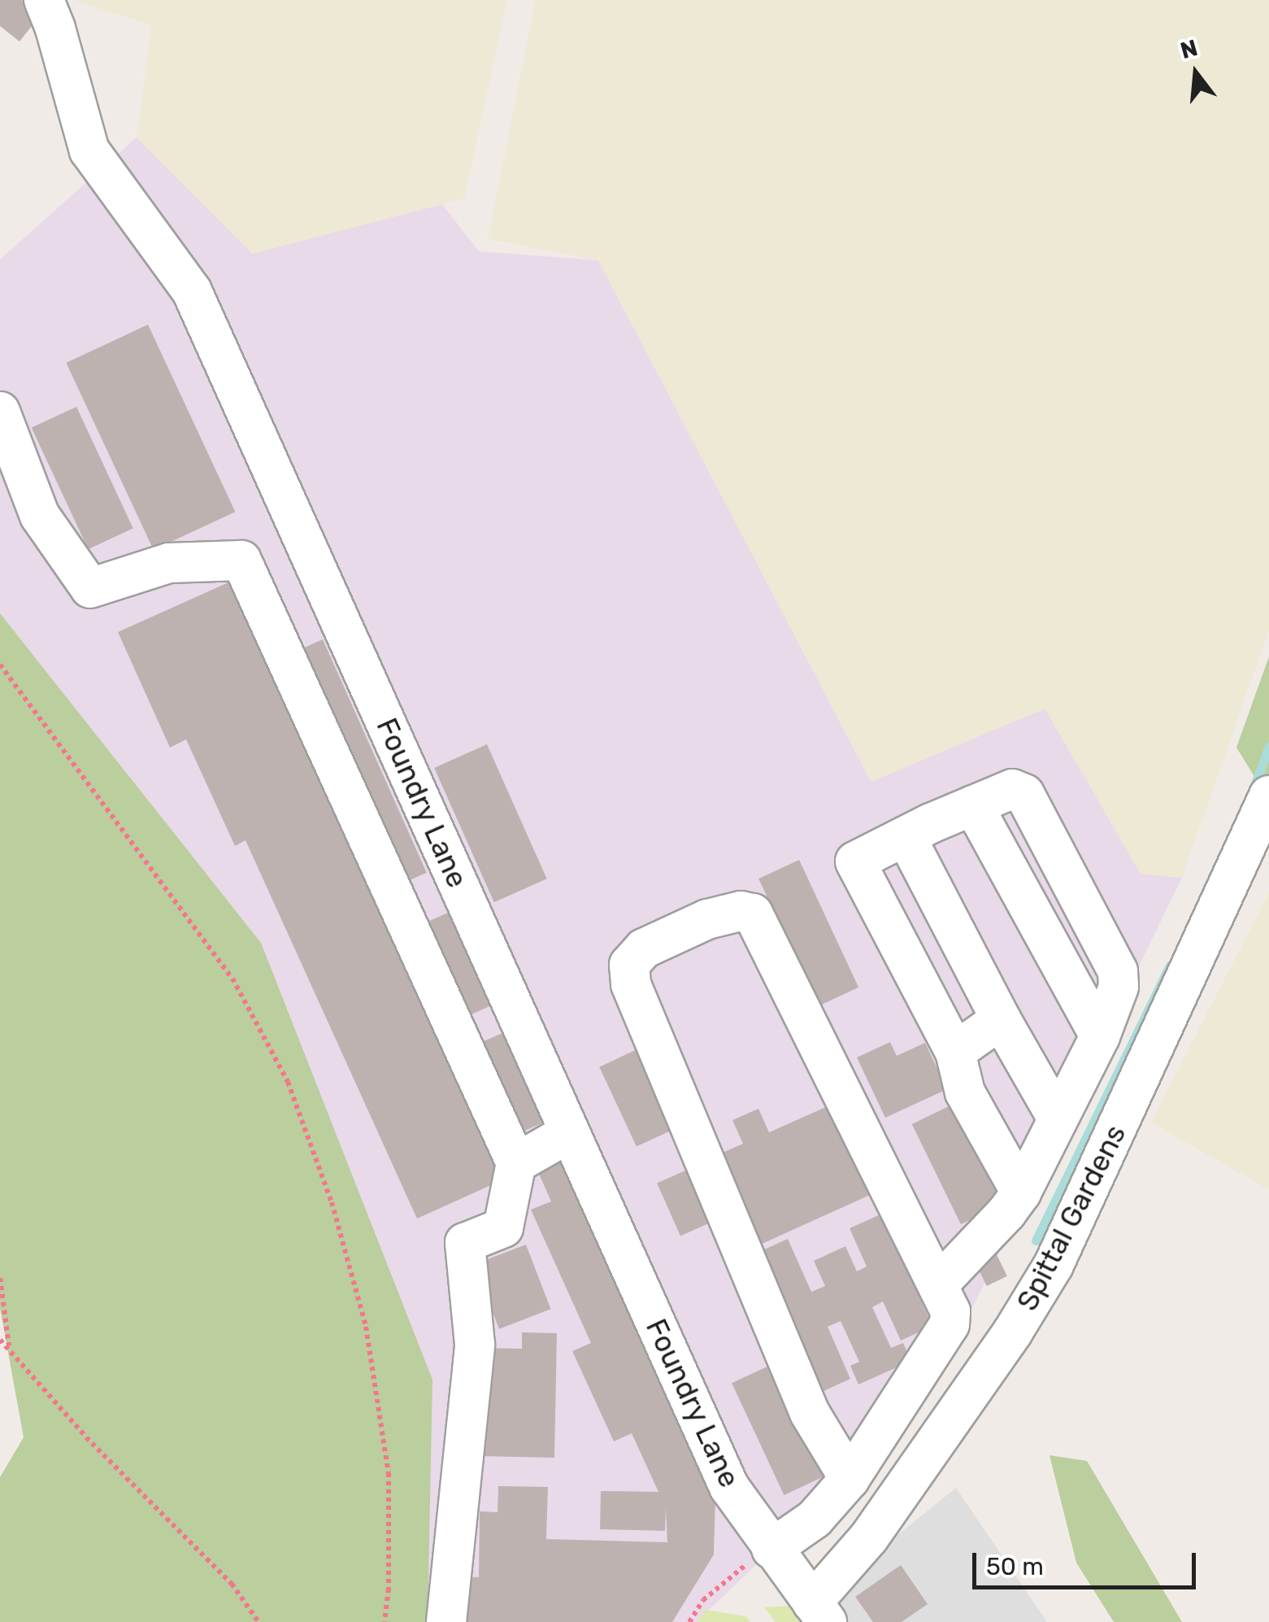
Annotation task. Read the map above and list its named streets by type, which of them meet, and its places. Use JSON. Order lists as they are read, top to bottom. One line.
{"streets":{"street":["Foundry Lane","Spittal Gardens"]},"crossings":[["Foundry Lane","Spittal Gardens"]],"scale_bar":"50 m","north":"top"}
